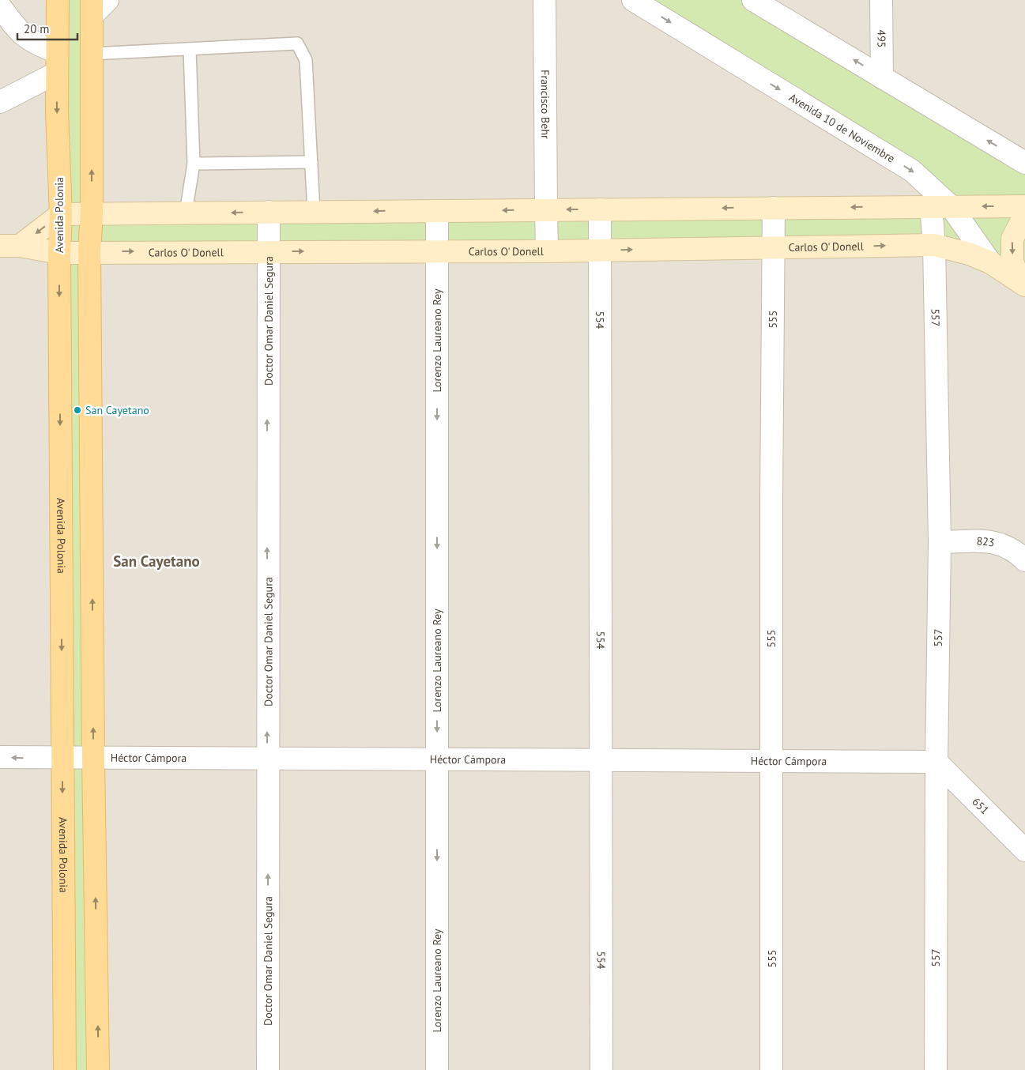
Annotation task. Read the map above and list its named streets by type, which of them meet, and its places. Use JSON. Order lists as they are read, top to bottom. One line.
{"streets":{"main road":["Avenida 10 de Noviembre","Avenida Polonia","Carlos O' Donell"],"street":["495","Francisco Behr","557","555","554","Doctor Omar Daniel Segura","Lorenzo Laureano Rey","823","Héctor Cámpora","651"]},"crossings":[["Francisco Behr","Carlos O' Donell"],["Avenida 10 de Noviembre","Carlos O' Donell"],["Avenida 10 de Noviembre","557"],["Avenida Polonia","Carlos O' Donell"],["Avenida Polonia","Héctor Cámpora"],["Carlos O' Donell","557"],["Carlos O' Donell","555"],["Carlos O' Donell","554"],["Carlos O' Donell","Doctor Omar Daniel Segura"],["Carlos O' Donell","Lorenzo Laureano Rey"],["557","823"],["557","Héctor Cámpora"],["557","651"],["555","Héctor Cámpora"],["554","Héctor Cámpora"],["Doctor Omar Daniel Segura","Héctor Cámpora"],["Lorenzo Laureano Rey","Héctor Cámpora"],["Héctor Cámpora","651"]],"one_way":["Doctor Omar Daniel Segura","Lorenzo Laureano Rey"],"districts":["San Cayetano"],"places":["San Cayetano"],"scale_bar":"20 m"}
